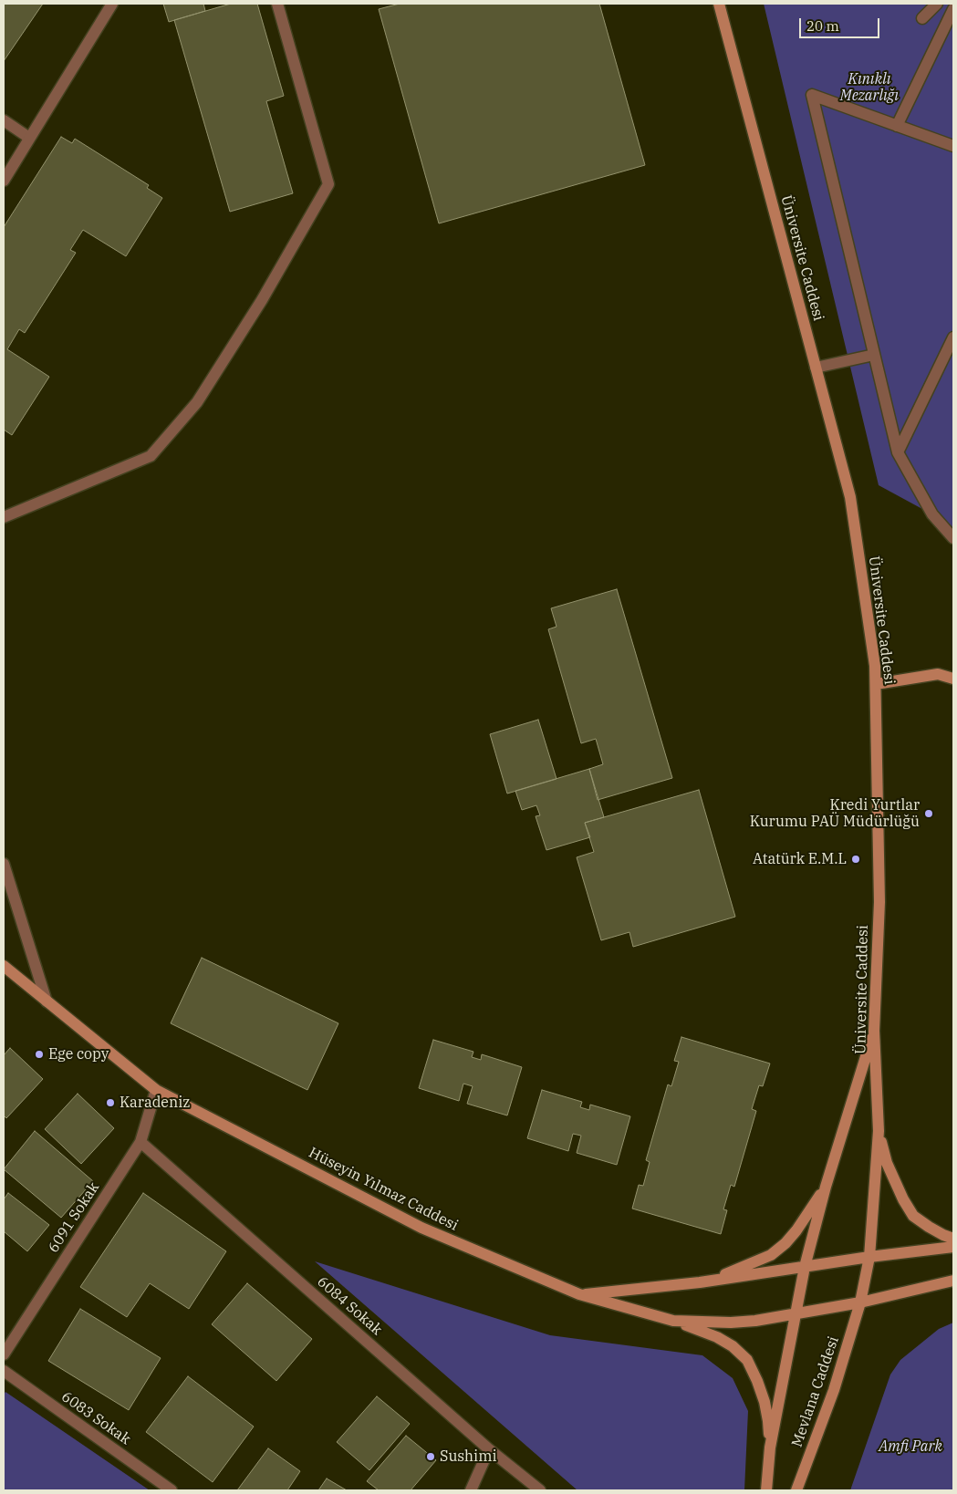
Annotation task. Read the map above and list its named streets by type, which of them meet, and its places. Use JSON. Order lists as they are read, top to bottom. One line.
{"streets":{"main road":["Üniversite Caddesi","Hüseyin Yılmaz Caddesi","Mevlana Caddesi"],"street":["6091 Sokak","6084 Sokak","6083 Sokak"]},"crossings":[["Üniversite Caddesi","Mevlana Caddesi"],["Hüseyin Yılmaz Caddesi","6091 Sokak"],["Hüseyin Yılmaz Caddesi","Mevlana Caddesi"],["6091 Sokak","6084 Sokak"]],"parks":["Kınıklı Mezarlığı","Amfi Park"],"places":["Kredi Yurtlar Kurumu PAÜ Müdürlüğü","Atatürk E.M.L","Ege copy","Karadeniz","Sushimi"],"scale_bar":"20 m"}
